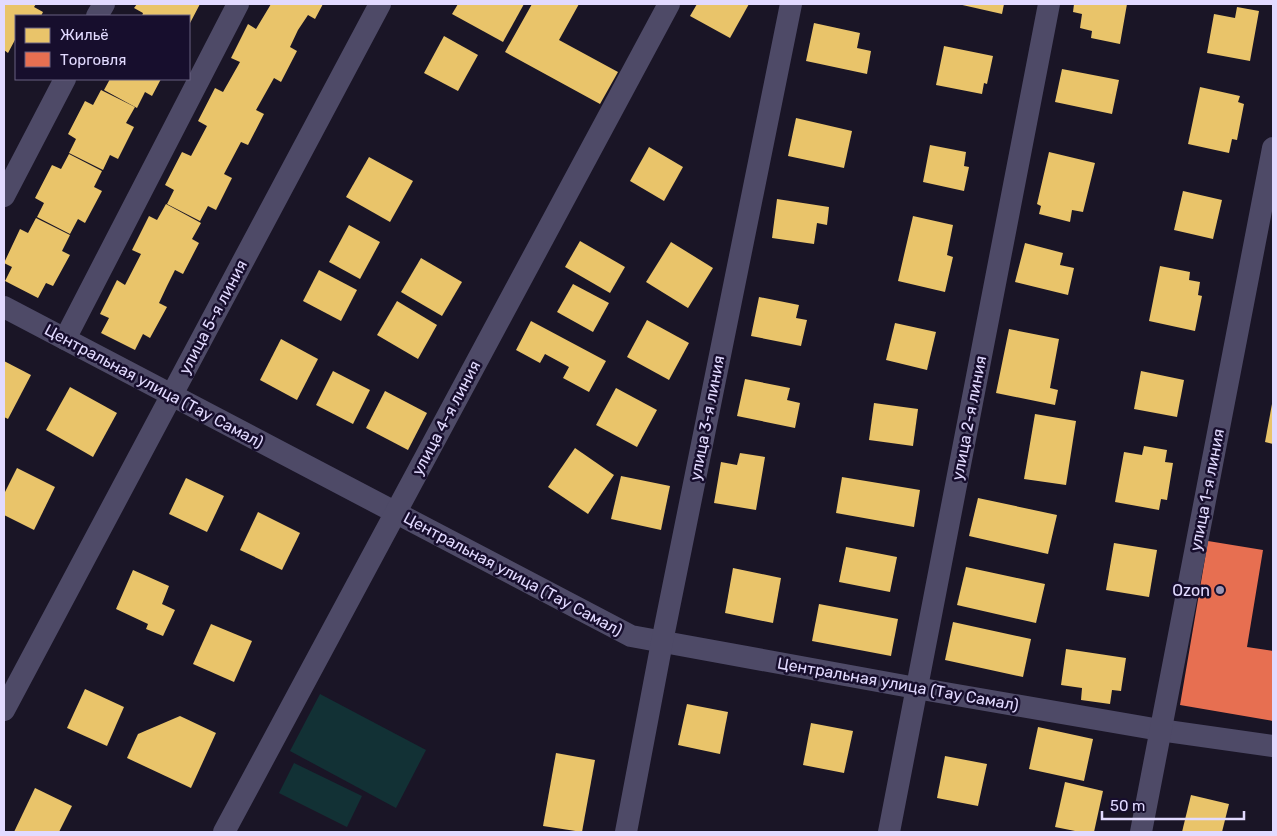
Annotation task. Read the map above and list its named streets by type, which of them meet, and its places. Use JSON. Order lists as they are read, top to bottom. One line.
{"streets":{"street":["улица 5-я линия","Центральная улица (Тау Самал)","улица 4-я линия","улица 3-я линия","улица 2-я линия","улица 1-я линия"]},"crossings":[["улица 5-я линия","Центральная улица (Тау Самал)"],["Центральная улица (Тау Самал)","улица 4-я линия"],["Центральная улица (Тау Самал)","улица 3-я линия"],["Центральная улица (Тау Самал)","улица 2-я линия"],["Центральная улица (Тау Самал)","улица 1-я линия"]],"places":["Ozon"],"legend":["Жильё","Торговля"],"scale_bar":"50 m"}
